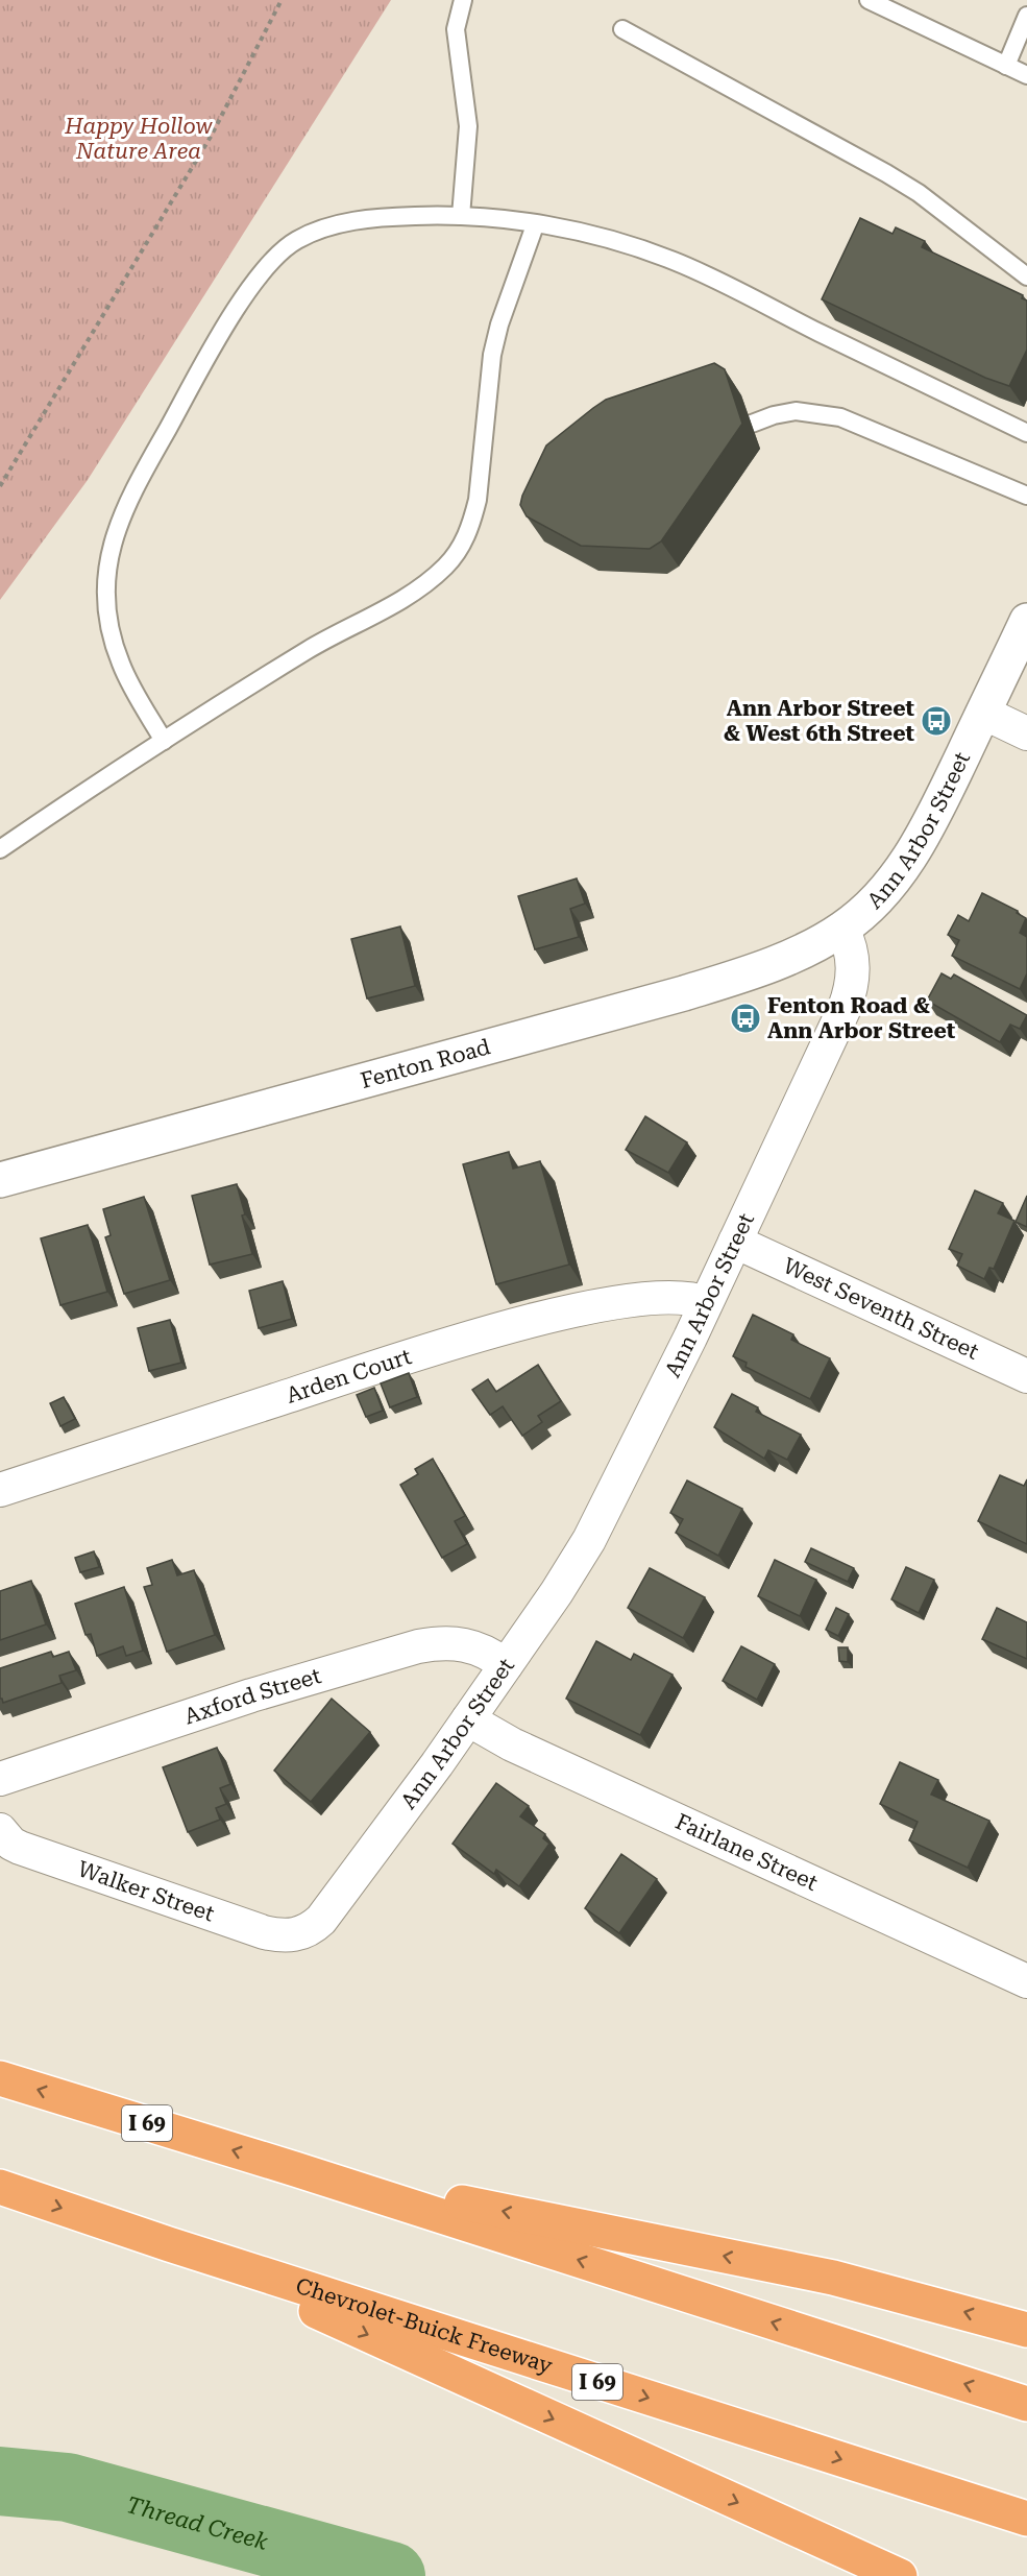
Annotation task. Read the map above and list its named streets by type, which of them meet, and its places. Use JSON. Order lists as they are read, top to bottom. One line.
{"streets":{"highway":["I 69","Chevrolet-Buick Freeway"],"street":["Ann Arbor Street","Fenton Road","West Seventh Street","Arden Court","Axford Street","Fairlane Street","Walker Street"]},"crossings":[["Ann Arbor Street","Fenton Road"],["Ann Arbor Street","West Seventh Street"],["Ann Arbor Street","Arden Court"],["Ann Arbor Street","Axford Street"],["Ann Arbor Street","Fairlane Street"],["Ann Arbor Street","Walker Street"]],"water":["Thread Creek"],"parks":["Happy Hollow Nature Area"],"places":{"bus stop":["Ann Arbor Street & West 6th Street","Fenton Road & Ann Arbor Street"]}}
